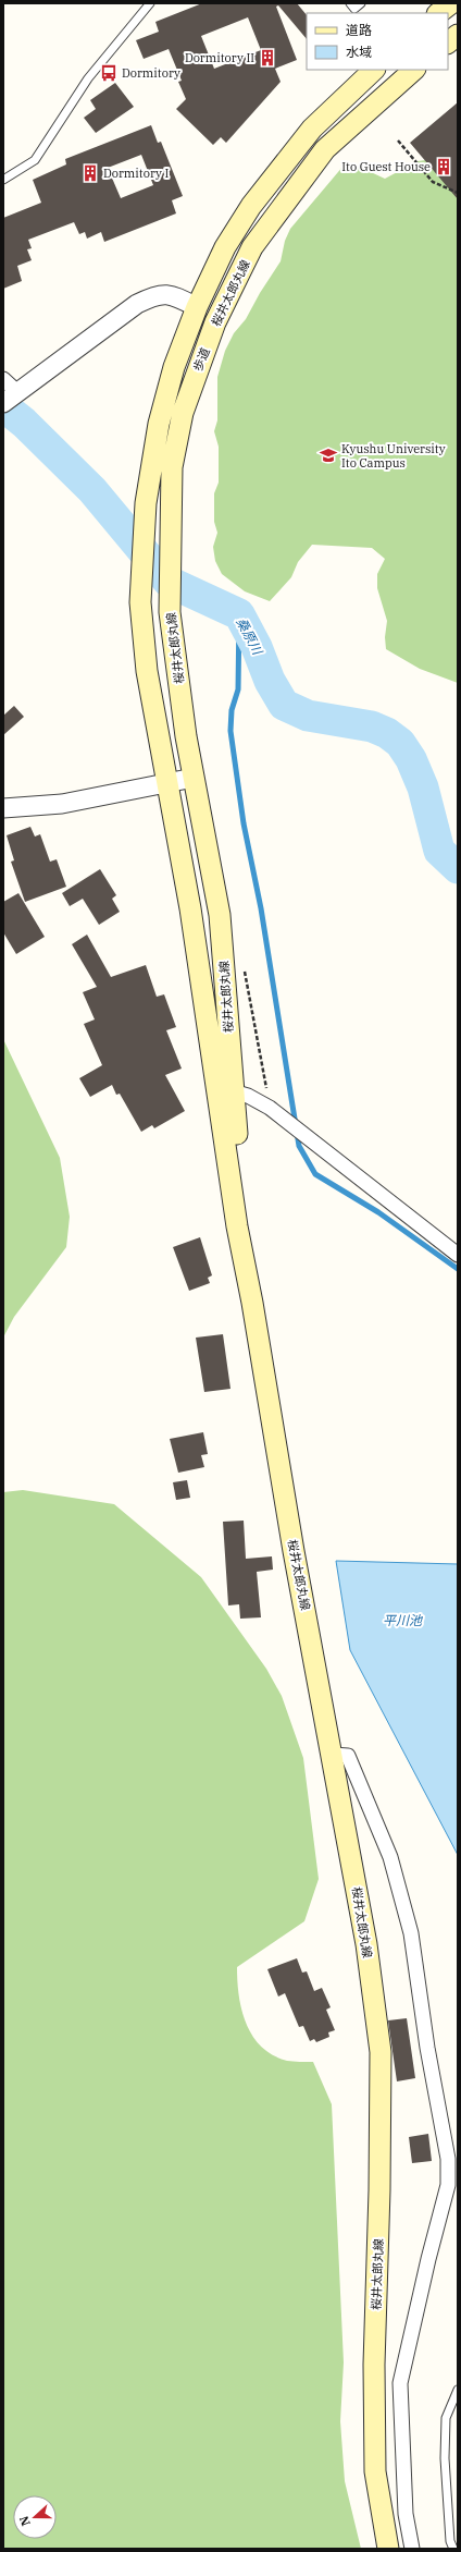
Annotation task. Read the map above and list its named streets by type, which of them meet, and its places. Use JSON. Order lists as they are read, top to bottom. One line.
{"streets":{"main road":["桜井太郎丸線"]},"water":["桑原川","平川池"],"places":{"building":["Dormitory II","Ito Guest House","Dormitory I"],"bus stop":["Dormitory"],"school or university":["Kyushu University Ito Campus"]},"legend":["道路","水域"],"north":"left"}
